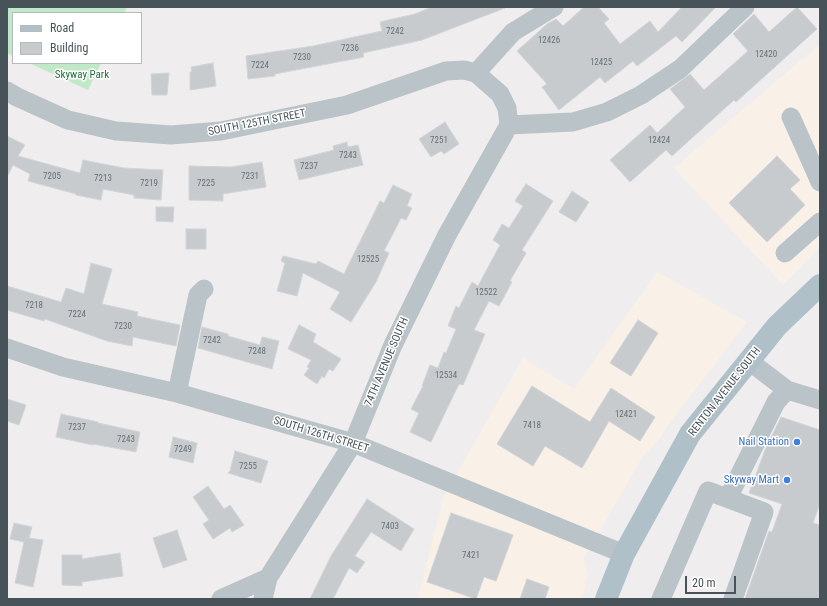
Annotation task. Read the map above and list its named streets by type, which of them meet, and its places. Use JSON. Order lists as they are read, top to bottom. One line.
{"streets":{"main road":["RENTON AVENUE SOUTH"],"street":["SOUTH 125TH STREET","74TH AVENUE SOUTH","SOUTH 126TH STREET"]},"crossings":[["74TH AVENUE SOUTH","SOUTH 126TH STREET"],["RENTON AVENUE SOUTH","SOUTH 126TH STREET"]],"parks":["Skyway Park"],"places":["Nail Station","Skyway Mart"],"house_numbers":["7242","12426","7236","12420","7230","12425","7224","7251","12424","7243","7237","7205","7231","7213","7219","7225","12525","12522","7218","7224","7230","7242","7248","12534","12421","7418","7237","7243","7249","7255","7403","7421"],"legend":["Road","Building"],"scale_bar":"20 m"}
